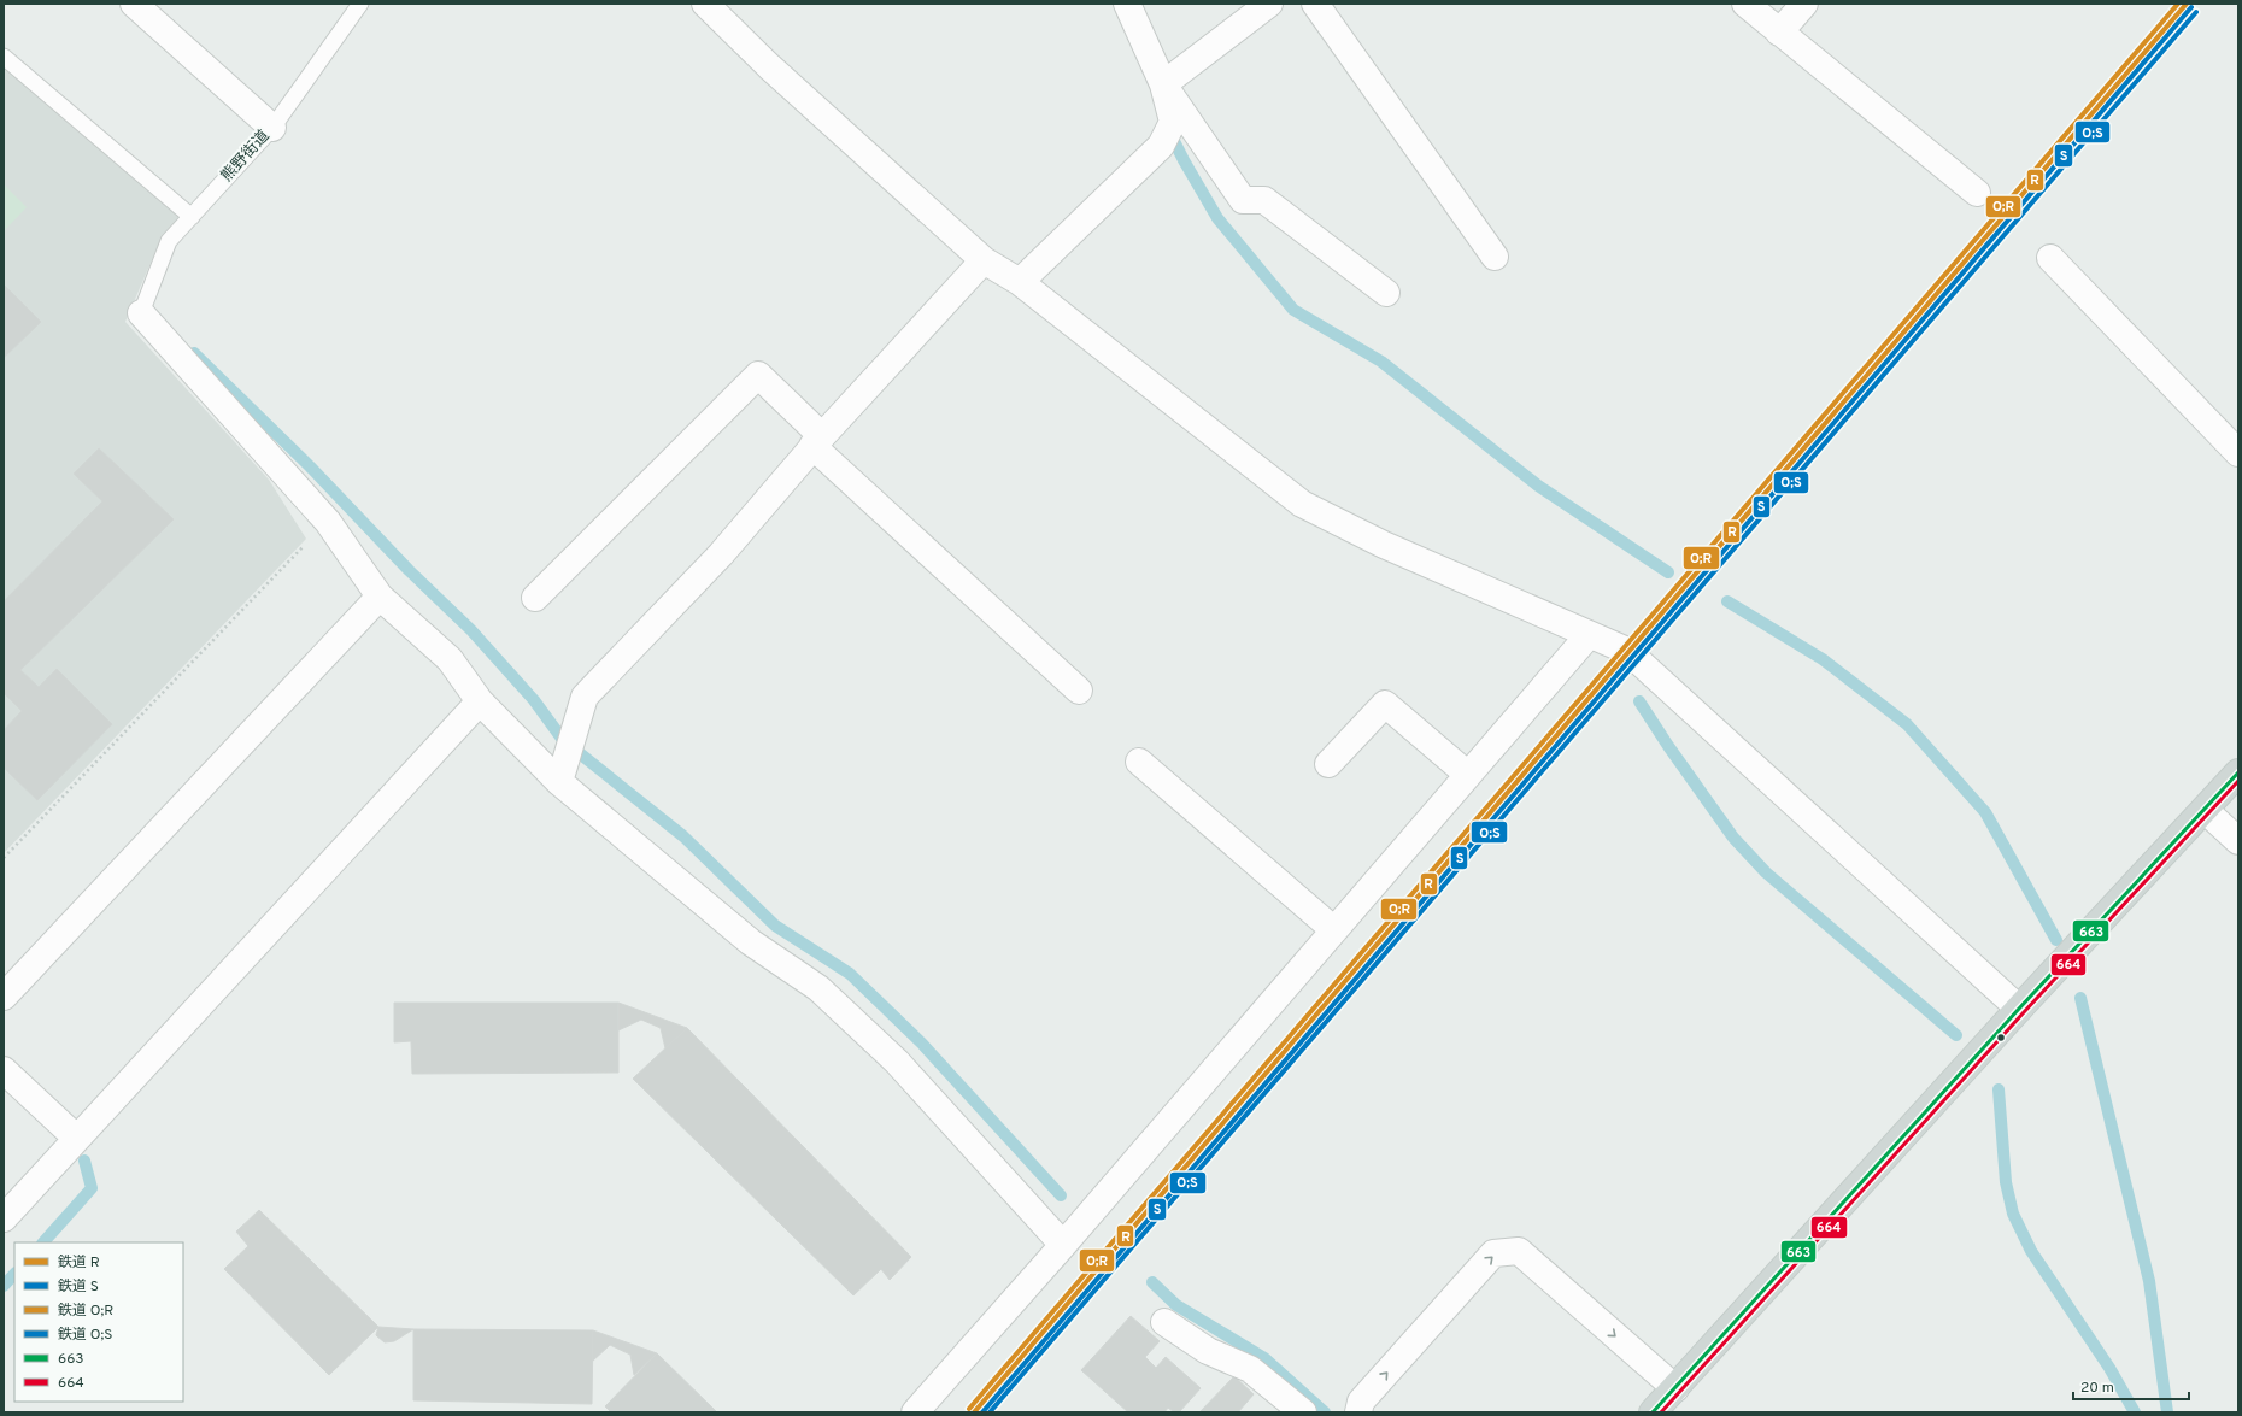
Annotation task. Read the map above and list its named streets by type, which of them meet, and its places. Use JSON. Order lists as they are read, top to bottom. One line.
{"streets":{"lane":["熊野街道"]},"lines":["rail line R","rail line O;R","rail line S","rail line O;S","transit line 663","transit line 664"],"legend":["鉄道 R","鉄道 S","鉄道 O;R","鉄道 O;S","663","664"],"scale_bar":"20 m"}
